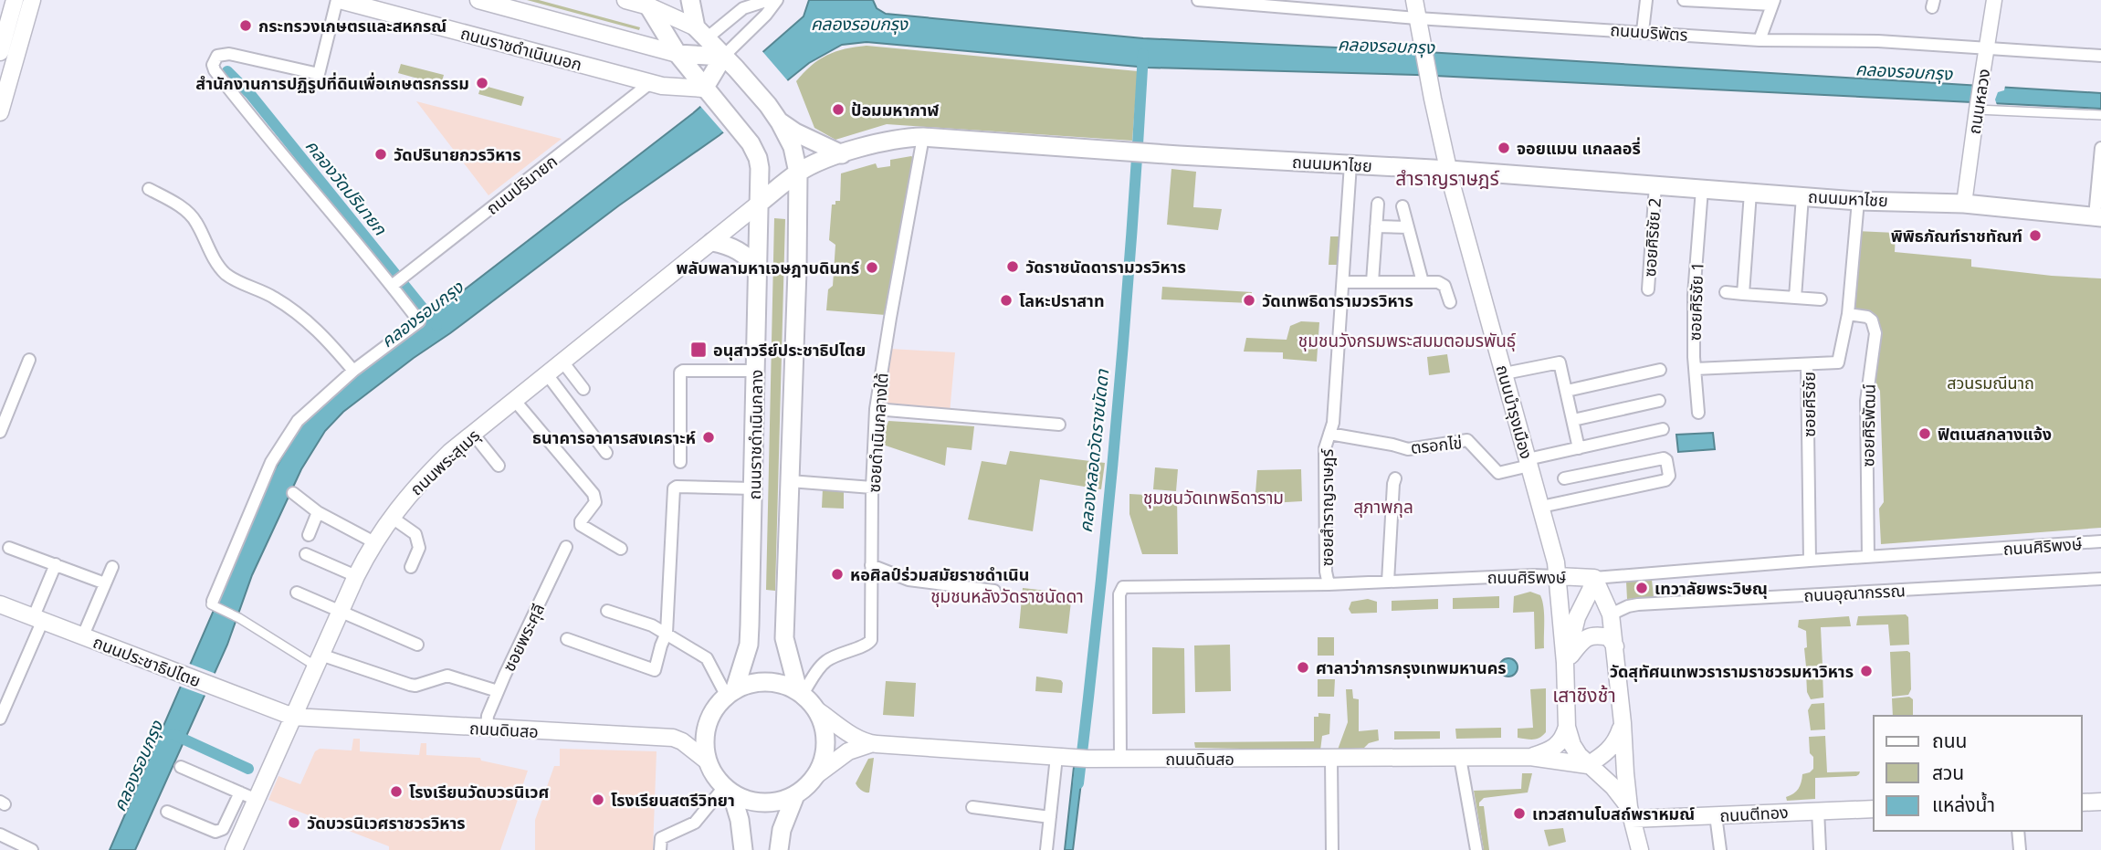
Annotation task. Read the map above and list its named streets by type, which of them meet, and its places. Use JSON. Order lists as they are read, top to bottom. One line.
{"streets":{"main road":["ถนนราชดำเนินนอก","ถนนมหาไชย","ถนนบำรุงเมือง","ถนนราชดำเนินกลาง","ถนนพระสุเมรุ","ถนนศิริพงษ์","ถนนประชาธิปไตย","ถนนดินสอ","ถนนตีทอง"],"street":["ถนนบริพัตร","ถนนหลวง","ถนนปรินายก","ซอยศิริชัย 2","ซอยศิริชัย 1","ซอยศิริชัย","ซอยศิริพัฒน์","ซอยดำเนินกลางใต้","ตรอกไข่","ซอยสำราญราษฎร์","ถนนอุณากรรณ","ซอยพระศุลี"]},"crossings":[["ถนนบริพัตร","ถนนหลวง"],["ถนนบริพัตร","ถนนบำรุงเมือง"],["ถนนราชดำเนินนอก","ถนนปรินายก"],["ถนนราชดำเนินนอก","ถนนราชดำเนินกลาง"],["ถนนหลวง","ถนนมหาไชย"],["ถนนมหาไชย","ซอยศิริชัย 2"],["ถนนมหาไชย","ซอยศิริชัย 1"],["ถนนมหาไชย","ซอยศิริชัย"],["ถนนมหาไชย","ถนนบำรุงเมือง"],["ถนนมหาไชย","ซอยดำเนินกลางใต้"],["ถนนมหาไชย","ถนนราชดำเนินกลาง"],["ถนนมหาไชย","ถนนพระสุเมรุ"],["ถนนมหาไชย","ซอยสำราญราษฎร์"],["ซอยศิริชัย","ซอยศิริพัฒน์"],["ซอยศิริชัย","ถนนศิริพงษ์"],["ถนนบำรุงเมือง","ตรอกไข่"],["ถนนบำรุงเมือง","ถนนศิริพงษ์"],["ถนนบำรุงเมือง","ถนนอุณากรรณ"],["ถนนบำรุงเมือง","ถนนดินสอ"],["ถนนบำรุงเมือง","ถนนตีทอง"],["ซอยศิริพัฒน์","ถนนศิริพงษ์"],["ซอยดำเนินกลางใต้","ถนนราชดำเนินกลาง"],["ซอยดำเนินกลางใต้","ถนนดินสอ"],["ถนนราชดำเนินกลาง","ถนนพระสุเมรุ"],["ถนนราชดำเนินกลาง","ถนนดินสอ"],["ตรอกไข่","ซอยสำราญราษฎร์"],["ถนนพระสุเมรุ","ถนนประชาธิปไตย"],["ถนนพระสุเมรุ","ถนนดินสอ"],["ซอยสำราญราษฎร์","ถนนศิริพงษ์"],["ถนนศิริพงษ์","ถนนดินสอ"],["ซอยพระศุลี","ถนนดินสอ"],["ถนนประชาธิปไตย","ถนนดินสอ"]],"districts":["สำราญราษฎร์","ชุมชนวังกรมพระสมมตอมรพันธุ์","ชุมชนวัดเทพธิดาราม","สุภาพกุล","ชุมชนหลังวัดราชนัดดา","เสาชิงช้า"],"water":["คลองรอบกรุง","คลองวัดปรินายก","คลองหลอดวัดราชนัดดา"],"parks":["สวนรมณีนาถ"],"places":{"other":["กระทรวงเกษตรและสหกรณ์","สำนักงานการปฏิรูปที่ดินเพื่อเกษตรกรรม","ป้อมมหากาฬ","จอยแมน แกลลอรี่","วัดปรินายกวรวิหาร","พิพิธภัณฑ์ราชทัณฑ์","วัดราชนัดดารามวรวิหาร","พลับพลามหาเจษฎาบดินทร์","โลหะปราสาท","วัดเทพธิดารามวรวิหาร","ฟิตเนสกลางแจ้ง","ธนาคารอาคารสงเคราะห์","หอศิลป์ร่วมสมัยราชดำเนิน","เทวาลัยพระวิษณุ","ศาลาว่าการกรุงเทพมหานคร","วัดสุทัศนเทพวรารามราชวรมหาวิหาร","โรงเรียนวัดบวรนิเวศ","โรงเรียนสตรีวิทยา","เทวสถานโบสถ์พราหมณ์","วัดบวรนิเวศราชวรวิหาร"],"transit":["อนุสาวรีย์ประชาธิปไตย"]},"legend":["ถนน","สวน","แหล่งน้ำ"]}
